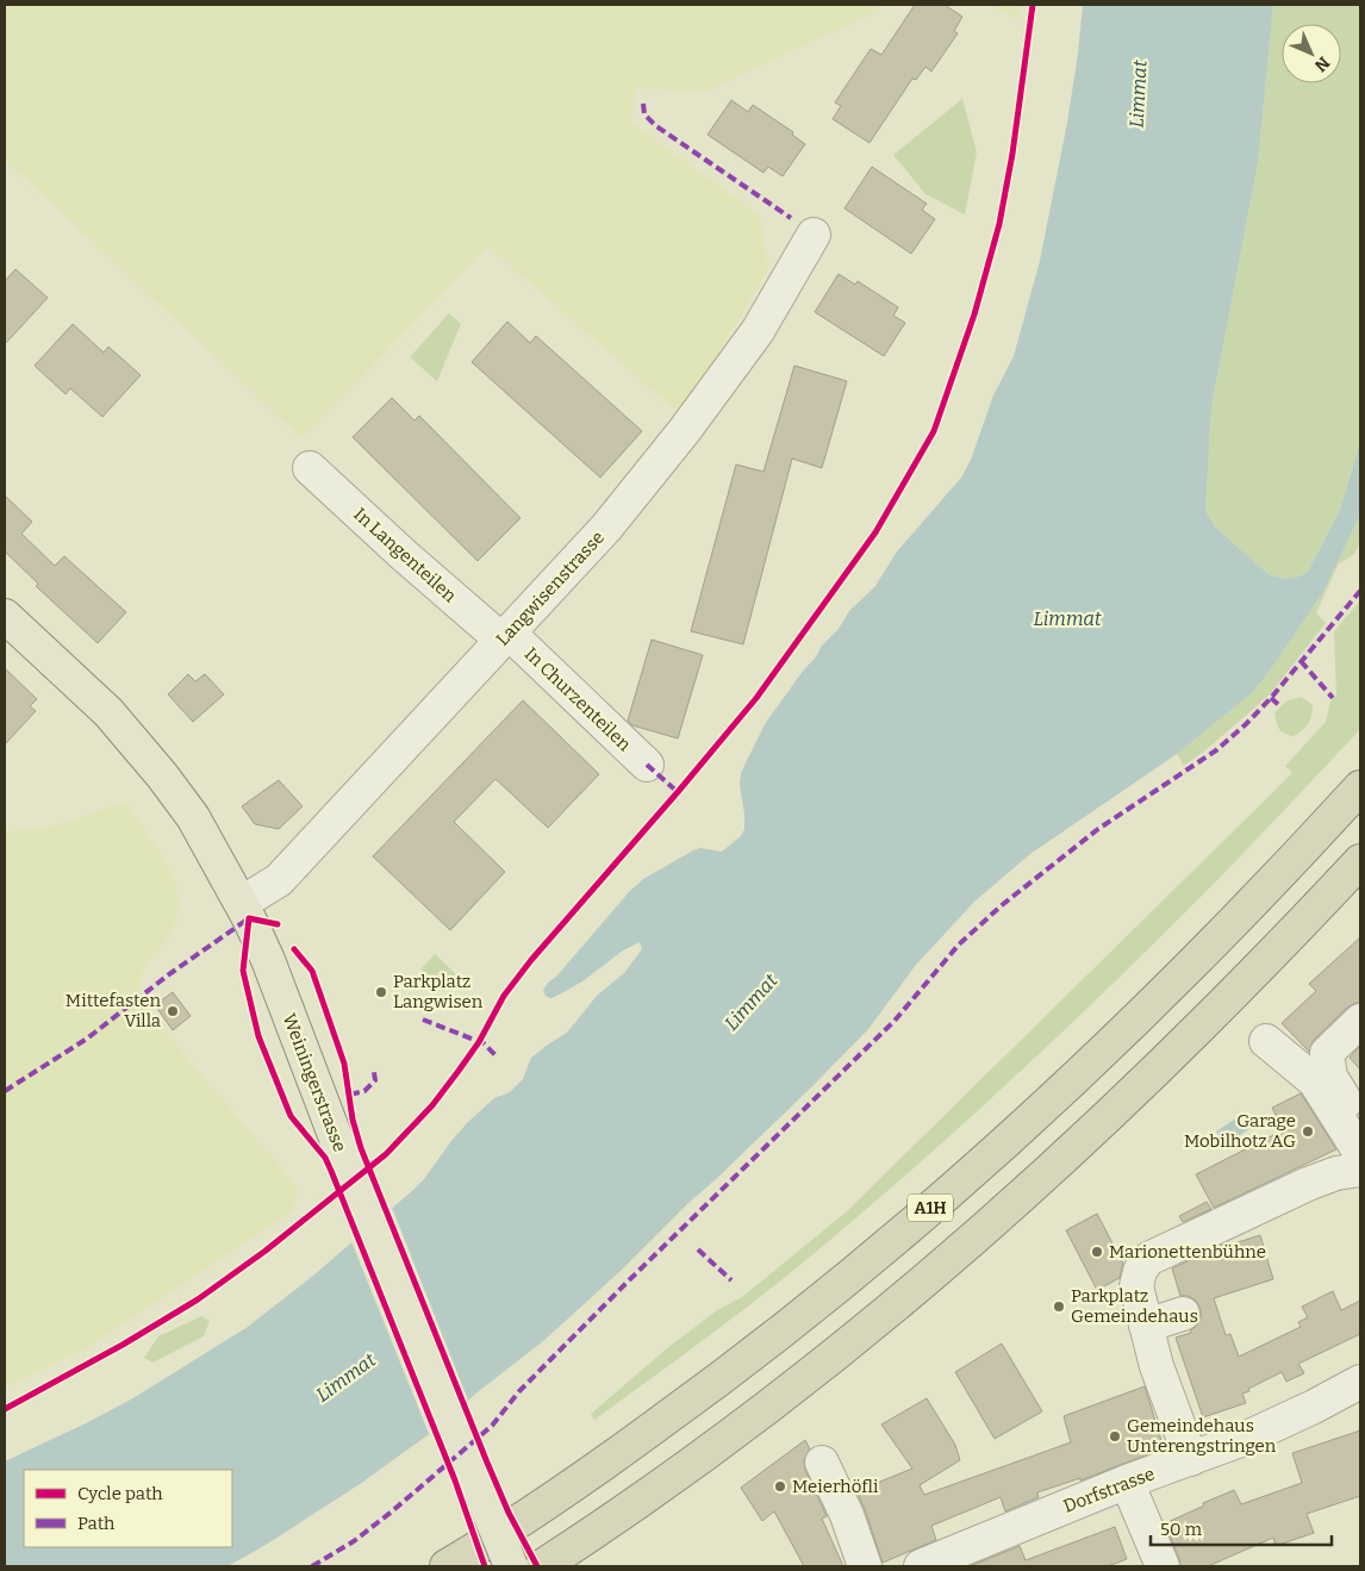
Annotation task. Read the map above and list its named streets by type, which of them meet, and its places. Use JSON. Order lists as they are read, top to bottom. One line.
{"streets":{"highway":["A1H"],"main road":["Weiningerstrasse"],"street":["In Langenteilen","Langwisenstrasse","In Churzenteilen","Dorfstrasse"]},"crossings":[["In Langenteilen","Langwisenstrasse"],["In Langenteilen","In Churzenteilen"],["Langwisenstrasse","In Churzenteilen"],["Langwisenstrasse","Weiningerstrasse"]],"water":["Limmat"],"places":["Parkplatz Langwisen","Mittefasten Villa","Garage Mobilhotz AG","Marionettenbühne","Parkplatz Gemeindehaus","Gemeindehaus Unterengstringen","Meierhöfli"],"legend":["Cycle path","Path"],"scale_bar":"50 m","north":"bottom right"}
